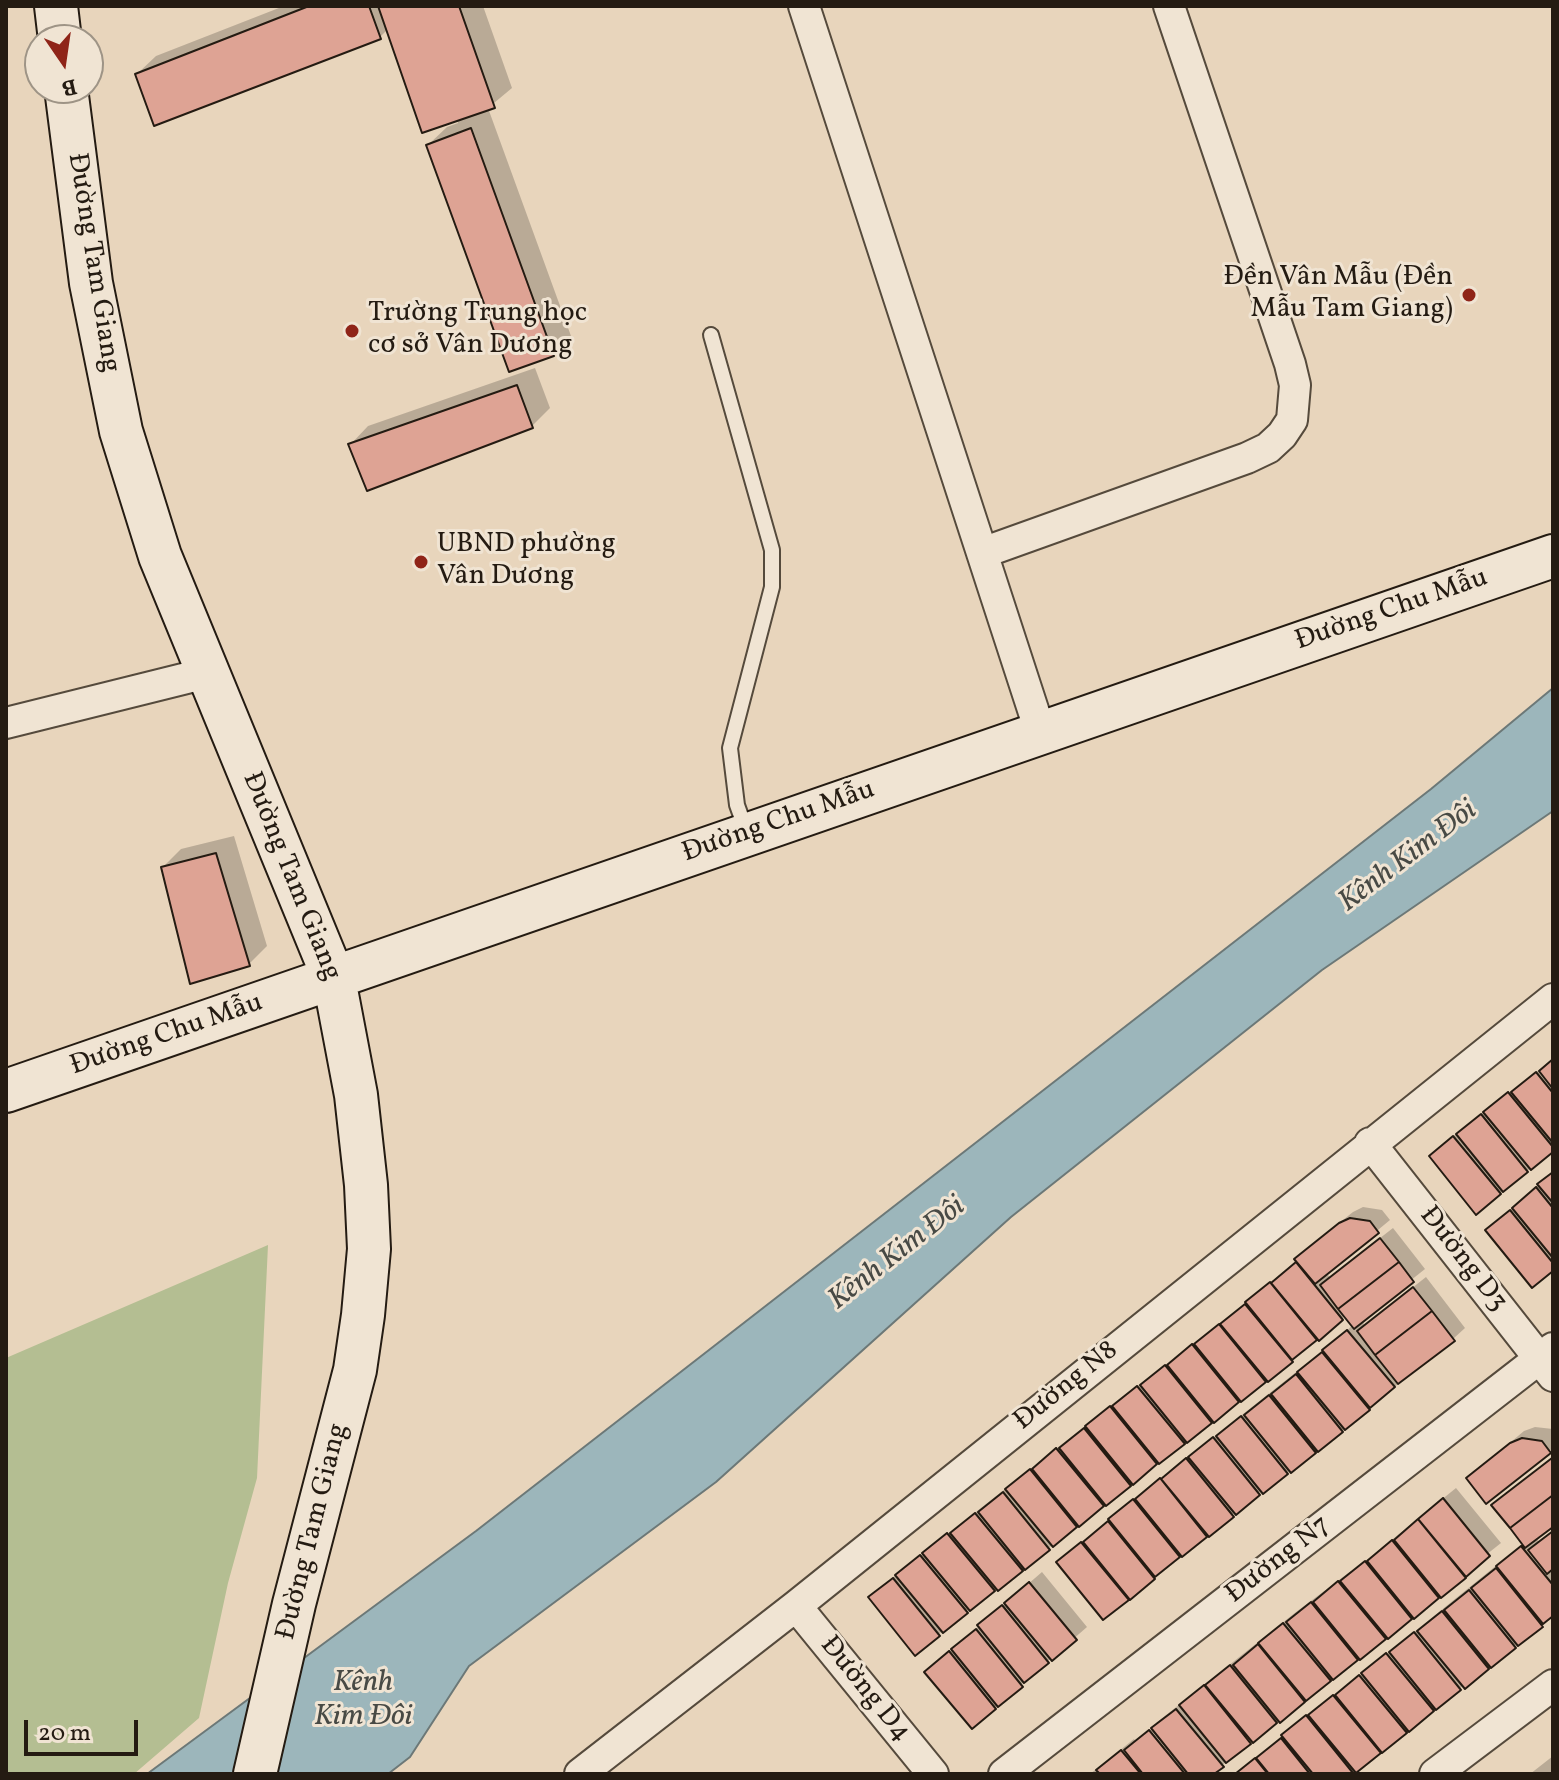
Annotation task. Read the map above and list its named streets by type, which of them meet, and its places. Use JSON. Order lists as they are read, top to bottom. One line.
{"streets":{"main road":["Đường Tam Giang","Đường Chu Mẫu"],"street":["Đường D3","Đường N8","Đường N7","Đường D4"]},"crossings":[["Đường Tam Giang","Đường Chu Mẫu"],["Đường D3","Đường N8"],["Đường D3","Đường N7"],["Đường N8","Đường D4"]],"water":["Kênh Kim Đôi"],"places":["Đền Vân Mẫu (Đền Mẫu Tam Giang)","Trường Trung học cơ sở Vân Dương","UBND phường Vân Dương"],"scale_bar":"20 m","north":"bottom"}
